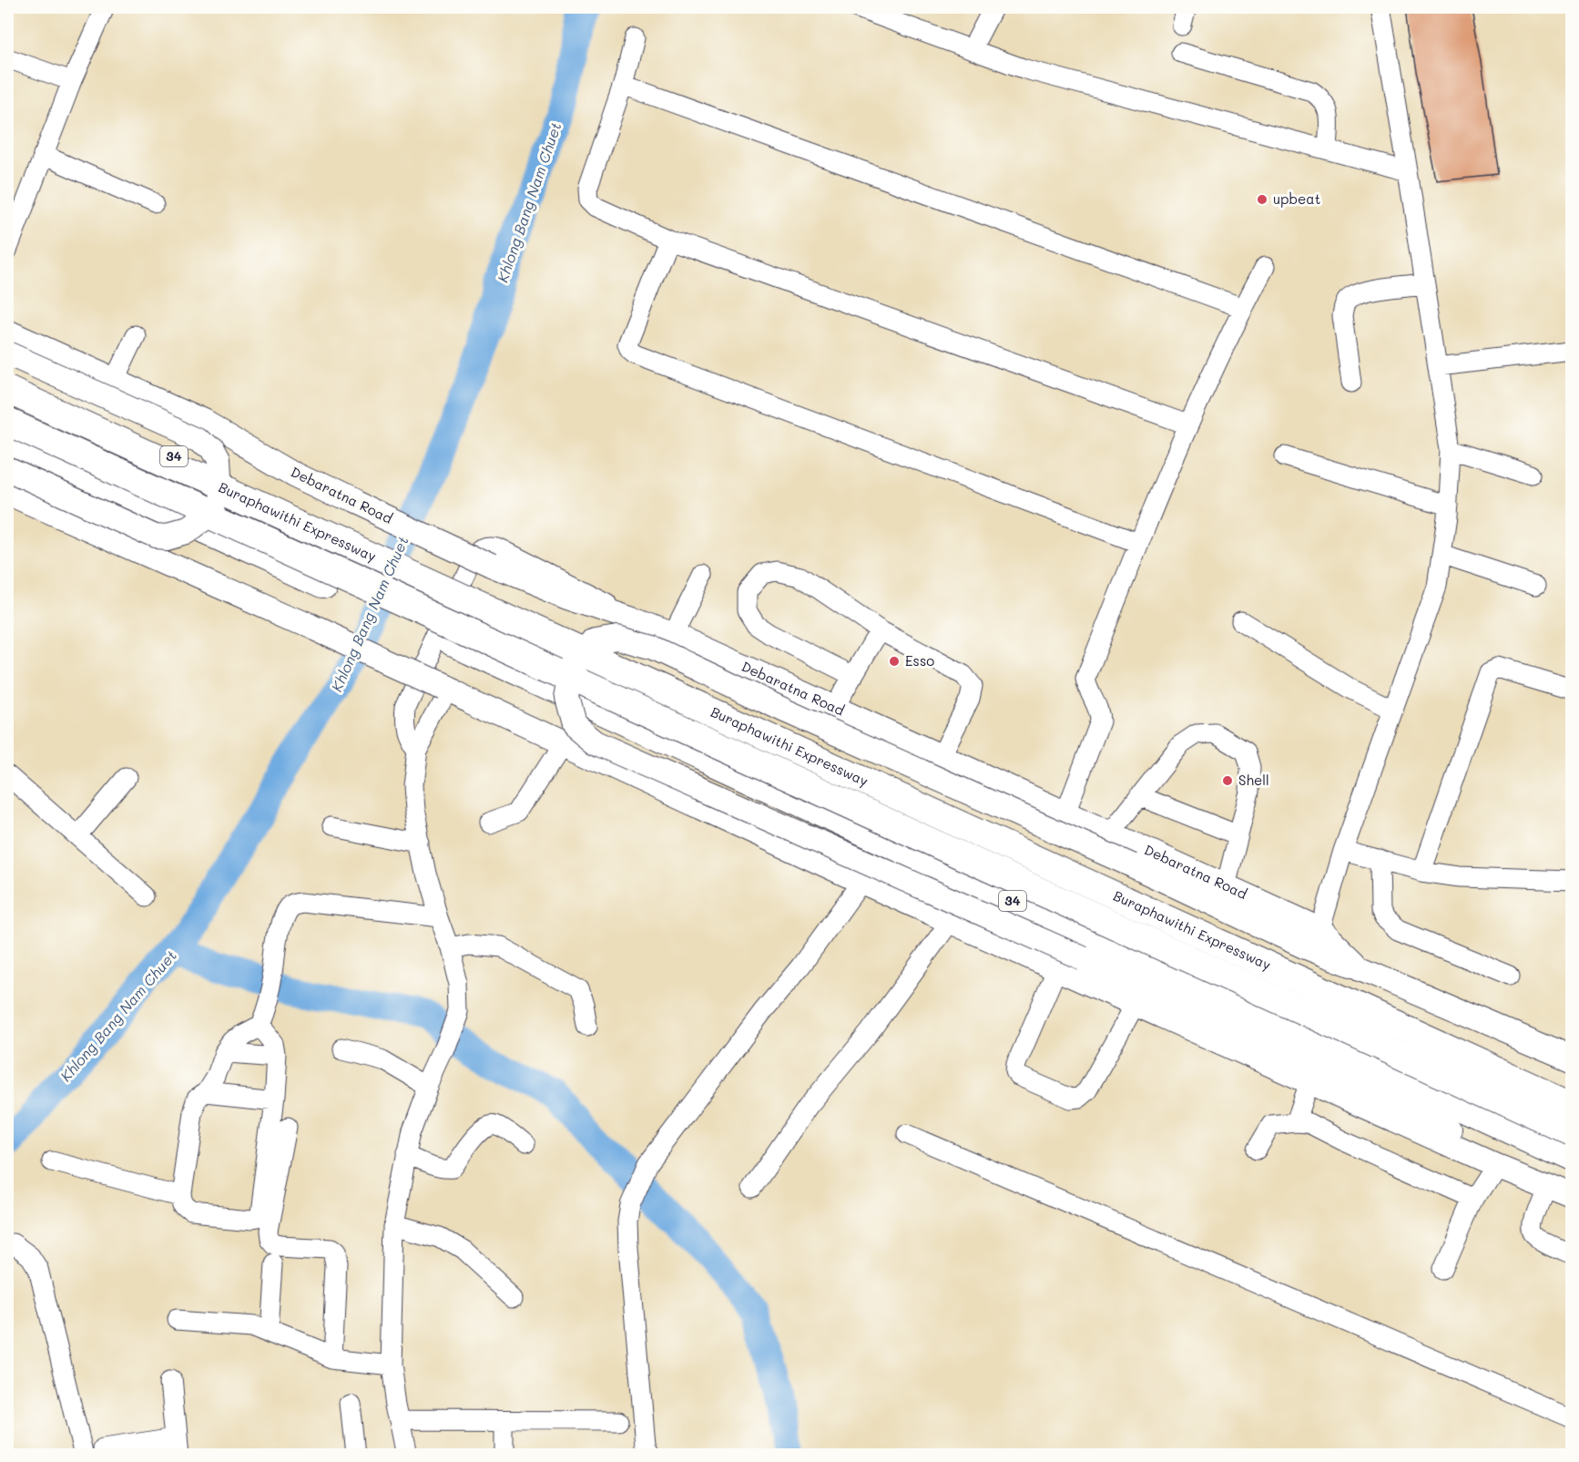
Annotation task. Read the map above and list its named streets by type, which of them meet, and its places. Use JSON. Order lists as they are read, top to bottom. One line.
{"streets":{"highway":["34","Buraphawithi Expressway"],"main road":["Debaratna Road"]},"water":["Khlong Bang Nam Chuet"],"places":["upbeat","Esso","Shell"]}
